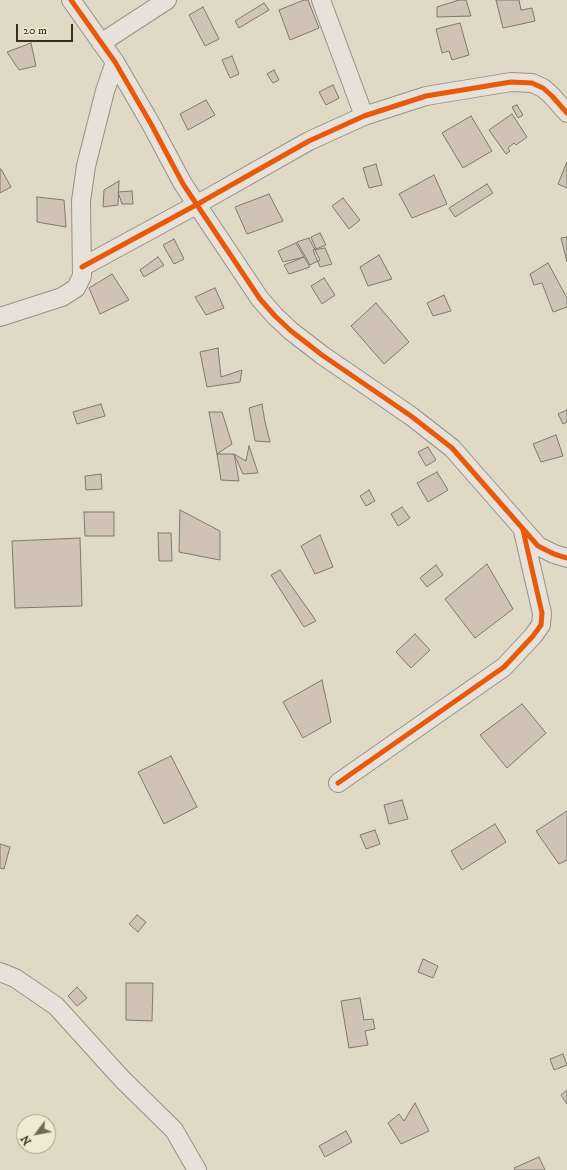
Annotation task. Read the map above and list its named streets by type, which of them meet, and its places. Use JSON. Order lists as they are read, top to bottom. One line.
{"scale_bar":"20 m","north":"bottom left"}
